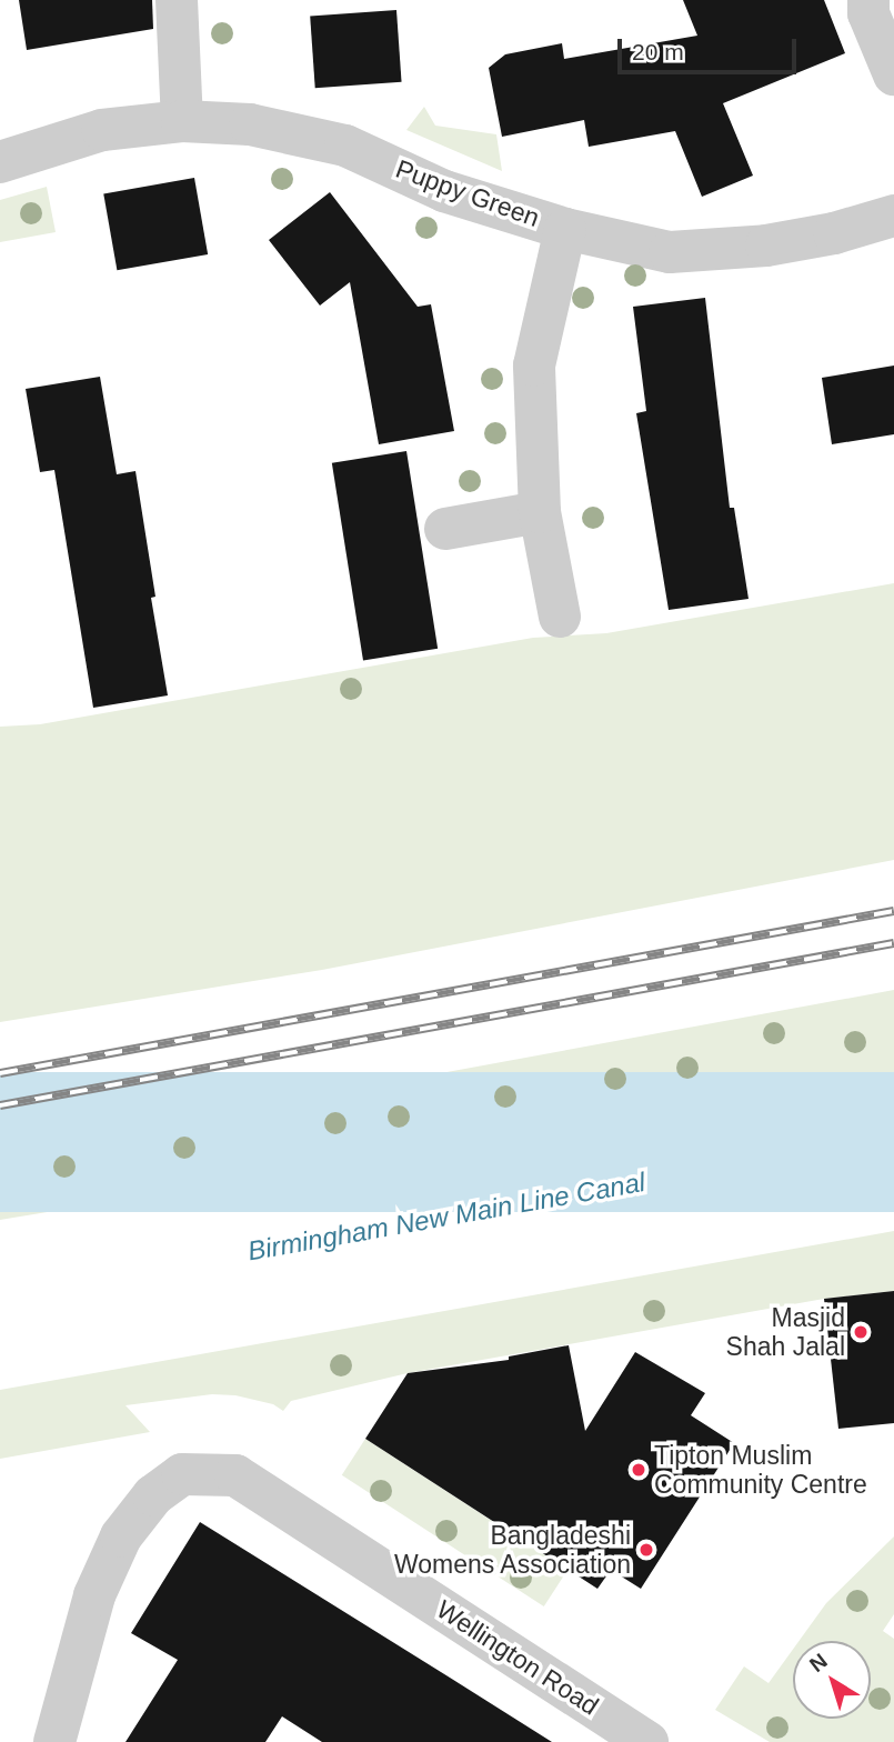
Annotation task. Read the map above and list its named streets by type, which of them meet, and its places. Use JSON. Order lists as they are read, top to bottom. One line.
{"streets":{"street":["Puppy Green","Wellington Road"]},"water":["Birmingham New Main Line Canal"],"places":["Masjid Shah Jalal","Tipton Muslim Community Centre","Bangladeshi Womens Association"],"scale_bar":"20 m","north":"top left"}
